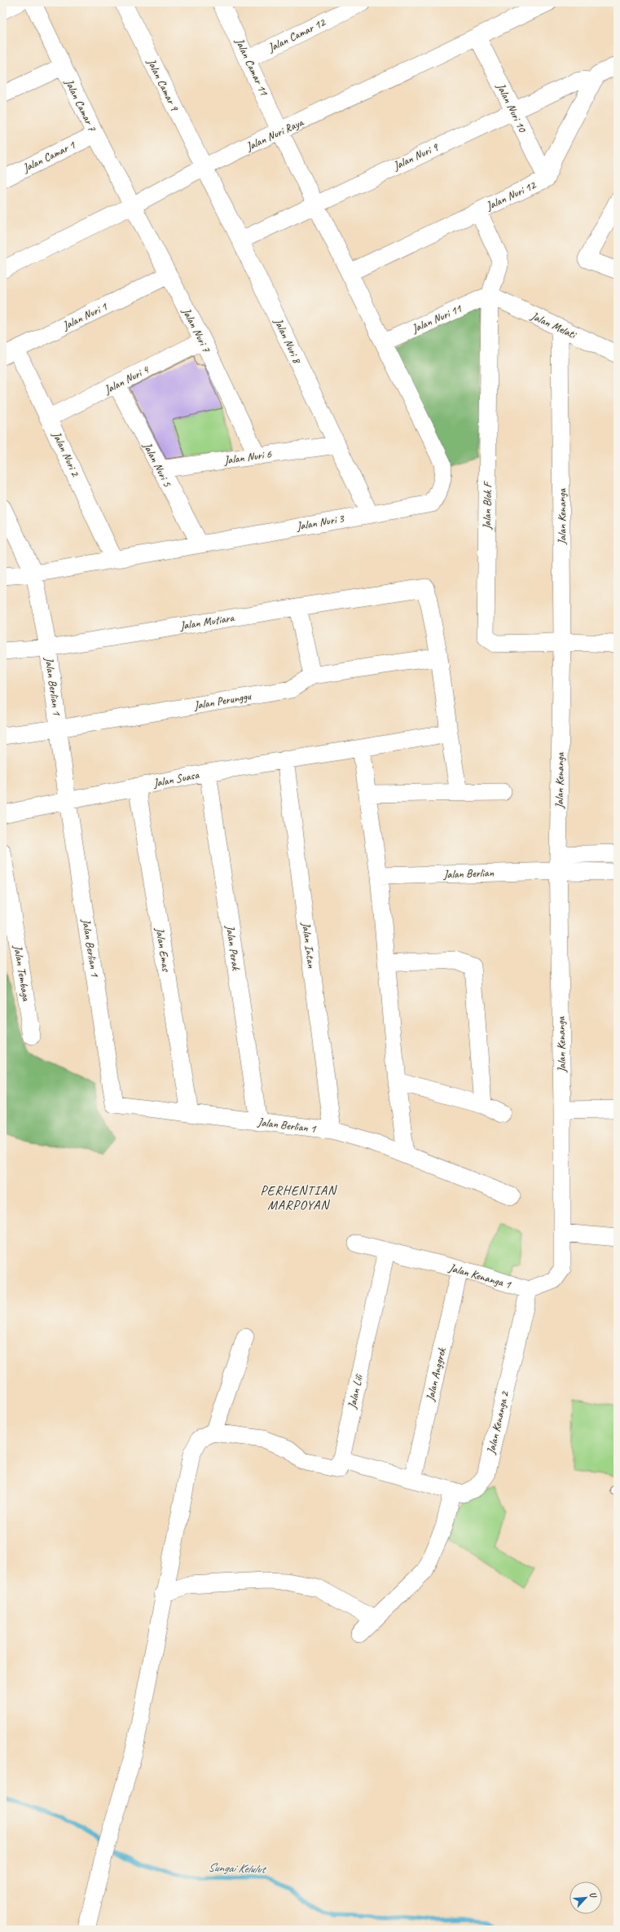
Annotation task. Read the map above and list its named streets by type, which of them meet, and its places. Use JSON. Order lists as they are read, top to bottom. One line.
{"streets":{"street":["Jalan Camar 12","Jalan Camar 11","Jalan Camar 9","Jalan Camar 7","Jalan Nuri 10","Jalan Nuri Raya","Jalan Camar 1","Jalan Nuri 9","Jalan Nuri 12","Jalan Nuri 1","Jalan Nuri 11","Jalan Melati","Jalan Nuri 7","Jalan Nuri 8","Jalan Nuri 4","Jalan Nuri 2","Jalan Nuri 6","Jalan Nuri 5","Jalan Blok F","Jalan Kenanga","Jalan Nuri 3","Jalan Mutiara","Jalan Berlian 1","Jalan Perunggu","Jalan Suasa","Jalan Berlian","Jalan Intan","Jalan Perak","Jalan Emas","Jalan Tembaga","Jalan Kenanga 1","Jalan Anggrek","Jalan Lili","Jalan Kenanga 2"]},"crossings":[["Jalan Camar 12","Jalan Camar 11"],["Jalan Camar 11","Jalan Nuri Raya"],["Jalan Camar 11","Jalan Nuri 9"],["Jalan Camar 11","Jalan Nuri 12"],["Jalan Camar 11","Jalan Nuri 11"],["Jalan Camar 11","Jalan Nuri 3"],["Jalan Camar 9","Jalan Nuri Raya"],["Jalan Camar 9","Jalan Nuri 8"],["Jalan Camar 7","Jalan Nuri Raya"],["Jalan Camar 7","Jalan Camar 1"],["Jalan Camar 7","Jalan Nuri 7"],["Jalan Nuri 10","Jalan Nuri Raya"],["Jalan Nuri 10","Jalan Nuri 9"],["Jalan Nuri 10","Jalan Nuri 12"],["Jalan Nuri Raya","Jalan Nuri 7"],["Jalan Nuri Raya","Jalan Nuri 8"],["Jalan Nuri 9","Jalan Nuri 12"],["Jalan Nuri 9","Jalan Nuri 8"],["Jalan Nuri 1","Jalan Nuri 7"],["Jalan Nuri 1","Jalan Nuri 2"],["Jalan Nuri 11","Jalan Melati"],["Jalan Nuri 11","Jalan Blok F"],["Jalan Nuri 11","Jalan Nuri 3"],["Jalan Melati","Jalan Blok F"],["Jalan Melati","Jalan Kenanga"],["Jalan Nuri 7","Jalan Nuri 4"],["Jalan Nuri 7","Jalan Nuri 6"],["Jalan Nuri 8","Jalan Nuri 6"],["Jalan Nuri 8","Jalan Nuri 3"],["Jalan Nuri 4","Jalan Nuri 2"],["Jalan Nuri 4","Jalan Nuri 5"],["Jalan Nuri 2","Jalan Nuri 3"],["Jalan Nuri 6","Jalan Nuri 5"],["Jalan Nuri 5","Jalan Nuri 3"],["Jalan Blok F","Jalan Kenanga"],["Jalan Kenanga","Jalan Berlian"],["Jalan Nuri 3","Jalan Berlian 1"],["Jalan Mutiara","Jalan Berlian 1"],["Jalan Mutiara","Jalan Perunggu"],["Jalan Berlian 1","Jalan Perunggu"],["Jalan Berlian 1","Jalan Suasa"],["Jalan Berlian 1","Jalan Intan"],["Jalan Berlian 1","Jalan Perak"],["Jalan Berlian 1","Jalan Emas"],["Jalan Suasa","Jalan Intan"],["Jalan Suasa","Jalan Perak"],["Jalan Suasa","Jalan Emas"],["Jalan Kenanga 1","Jalan Anggrek"],["Jalan Kenanga 1","Jalan Lili"],["Jalan Kenanga 1","Jalan Kenanga 2"],["Jalan Anggrek","Jalan Kenanga 2"]],"districts":["PERHENTIAN MARPOYAN"],"water":["Sungai Kelulut"],"north":"top right"}
